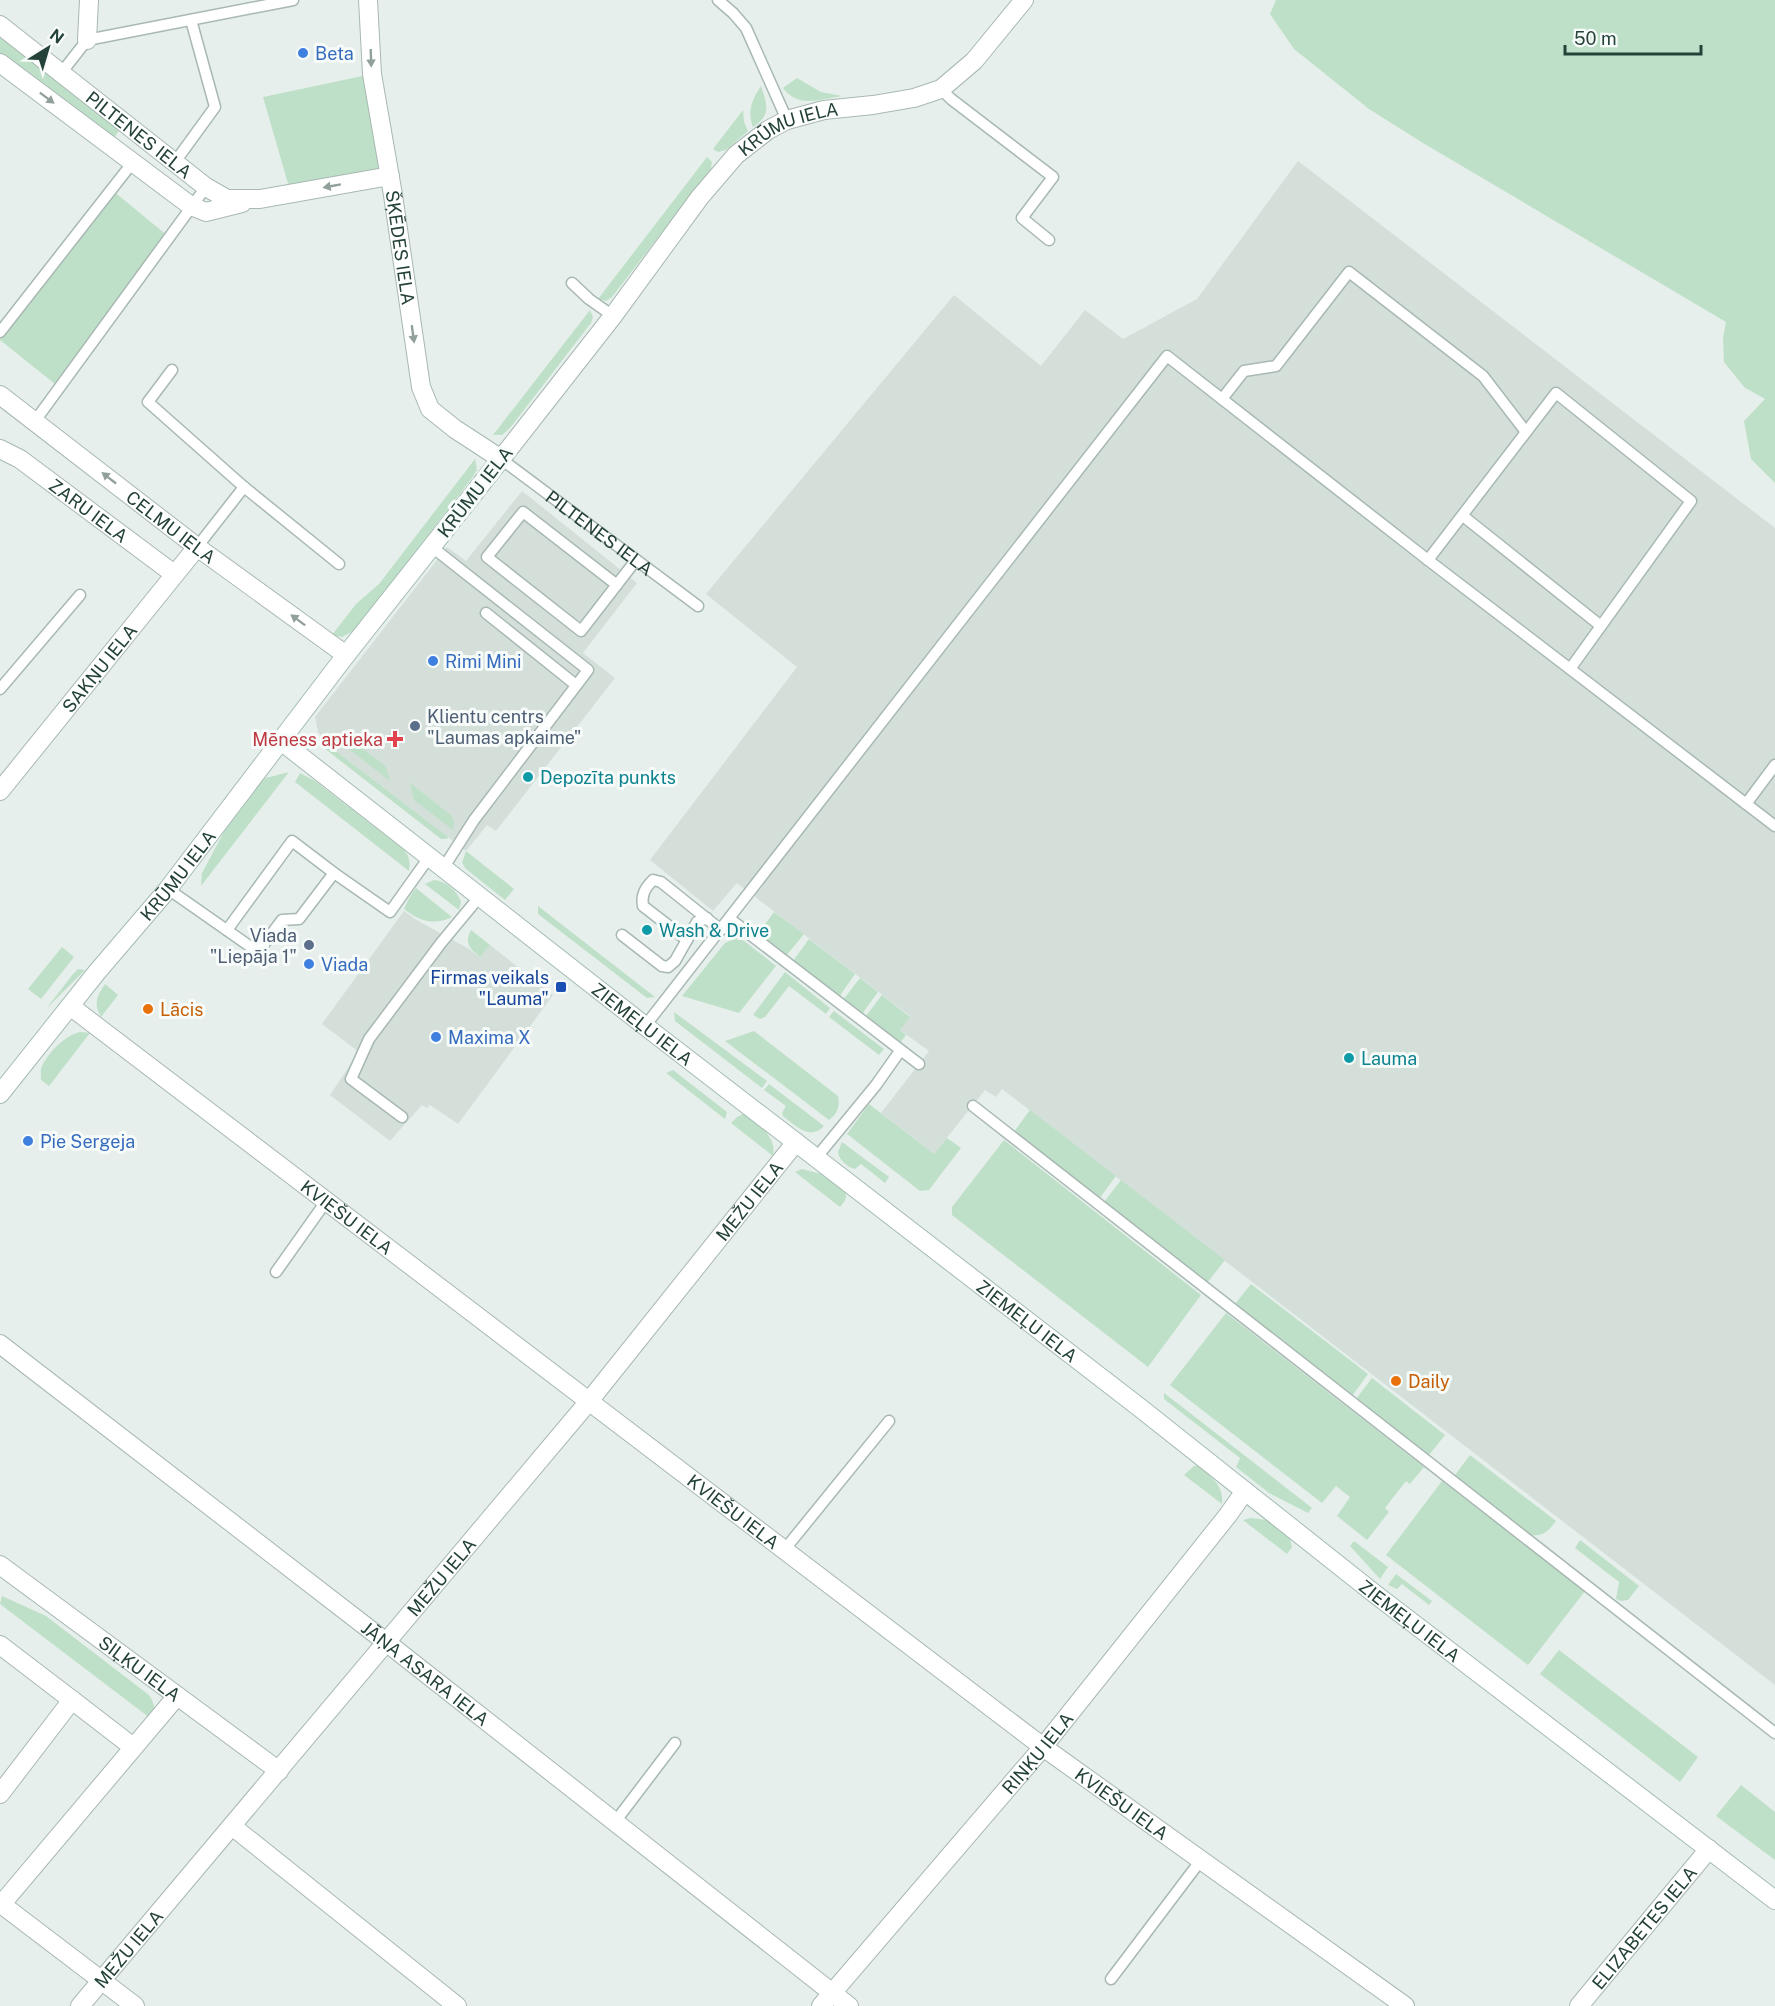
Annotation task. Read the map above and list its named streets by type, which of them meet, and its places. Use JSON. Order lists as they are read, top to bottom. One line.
{"streets":{"street":["KRŪMU IELA","PILTENES IELA","ŠĶĒDES IELA","ZARU IELA","CELMU IELA","SAKŅU IELA","ZIEMEĻU IELA","MEŽU IELA","KVIEŠU IELA","SIĻĶU IELA","JĀŅA ASARA IELA","RIŅĶU IELA","ELIZABETES IELA"]},"crossings":[["KRŪMU IELA","PILTENES IELA"],["KRŪMU IELA","ŠĶĒDES IELA"],["KRŪMU IELA","CELMU IELA"],["KRŪMU IELA","ZIEMEĻU IELA"],["KRŪMU IELA","KVIEŠU IELA"],["PILTENES IELA","ŠĶĒDES IELA"],["ZARU IELA","SAKŅU IELA"],["CELMU IELA","SAKŅU IELA"],["ZIEMEĻU IELA","MEŽU IELA"],["ZIEMEĻU IELA","RIŅĶU IELA"],["ZIEMEĻU IELA","ELIZABETES IELA"],["MEŽU IELA","KVIEŠU IELA"],["MEŽU IELA","SIĻĶU IELA"],["MEŽU IELA","JĀŅA ASARA IELA"],["KVIEŠU IELA","RIŅĶU IELA"],["JĀŅA ASARA IELA","RIŅĶU IELA"]],"one_way":["ŠĶĒDES IELA","CELMU IELA"],"places":{"other":["Beta","Rimi Mini","Klientu centrs \"Laumas apkaime\"","Depozīta punkts","Wash & Drive","Viada \"Liepāja 1\"","Viada","Lācis","Maxima X","Lauma","Pie Sergeja","Daily"],"health":["Mēness aptieka"],"transit":["Firmas veikals \"Lauma\""]},"scale_bar":"50 m","north":"top right"}
